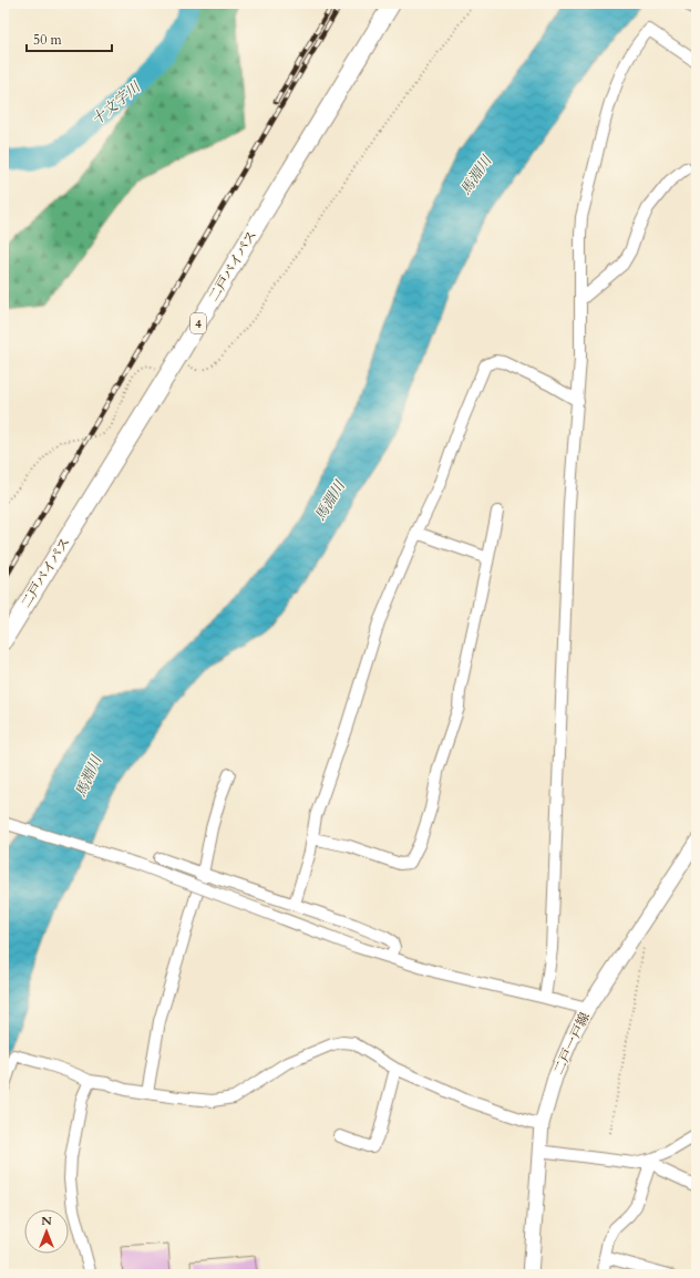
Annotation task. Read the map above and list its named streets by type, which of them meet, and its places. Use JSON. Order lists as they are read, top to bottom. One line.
{"streets":{"highway":["二戸バイパス","4"],"main road":["二戸一戸線"]},"water":["十文字川","馬淵川"],"scale_bar":"50 m","north":"top"}
